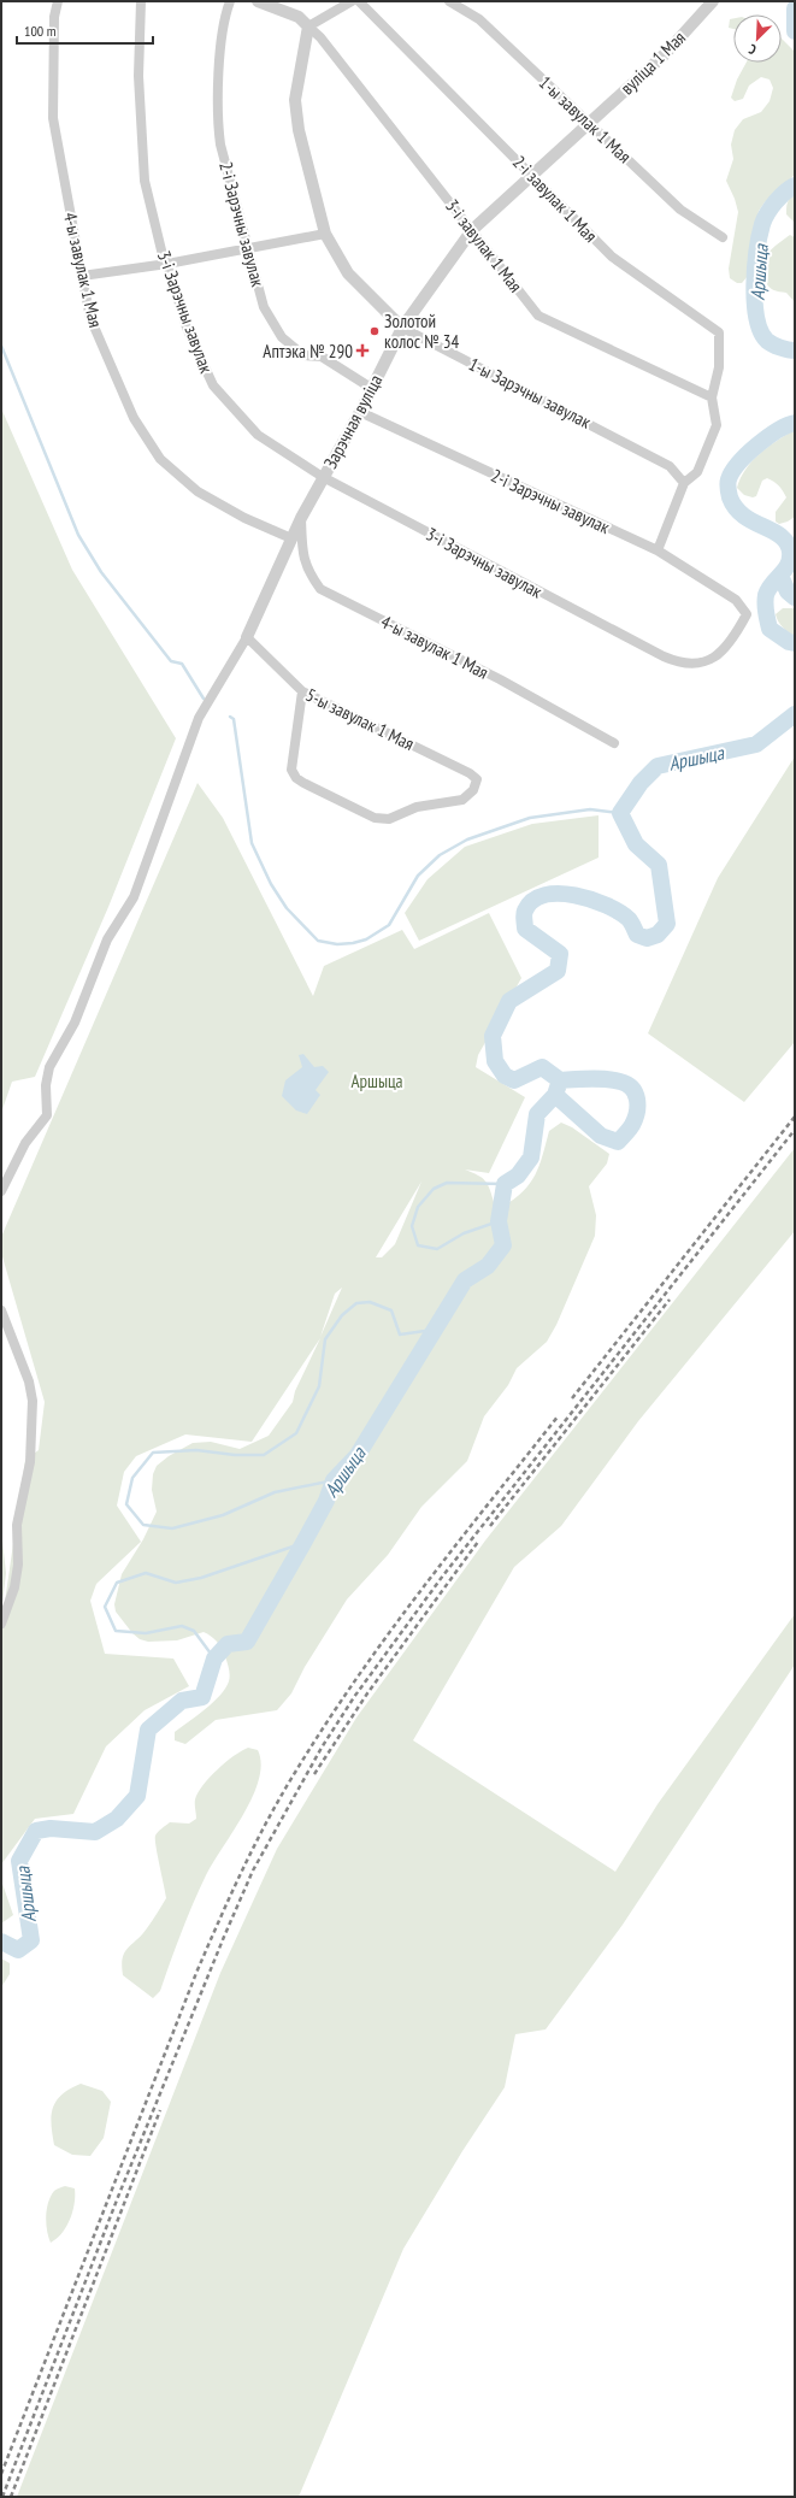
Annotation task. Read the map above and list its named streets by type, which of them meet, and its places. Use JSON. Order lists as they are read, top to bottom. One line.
{"streets":{"street":["вуліца 1 Мая","1-ы завулак 1 Мая","2-і завулак 1 Мая","2-і Зарэчны завулак","3-і завулак 1 Мая","4-ы завулак 1 Мая","3-і Зарэчны завулак","1-ы Зарэчны завулак","Зарэчная вуліца","5-ы завулак 1 Мая"]},"crossings":[["вуліца 1 Мая","1-ы завулак 1 Мая"],["вуліца 1 Мая","Зарэчная вуліца"],["1-ы завулак 1 Мая","Зарэчная вуліца"],["2-і завулак 1 Мая","3-і завулак 1 Мая"],["2-і завулак 1 Мая","Зарэчная вуліца"],["2-і Зарэчны завулак","3-і Зарэчны завулак"],["2-і Зарэчны завулак","Зарэчная вуліца"],["3-і завулак 1 Мая","1-ы Зарэчны завулак"],["3-і завулак 1 Мая","Зарэчная вуліца"],["4-ы завулак 1 Мая","Зарэчная вуліца"],["3-і Зарэчны завулак","Зарэчная вуліца"],["1-ы Зарэчны завулак","Зарэчная вуліца"],["Зарэчная вуліца","5-ы завулак 1 Мая"]],"water":["Аршыца"],"parks":["Аршыца"],"places":{"other":["Золотой колос № 34"],"health":["Аптэка № 290"]},"scale_bar":"100 m","north":"bottom left"}
